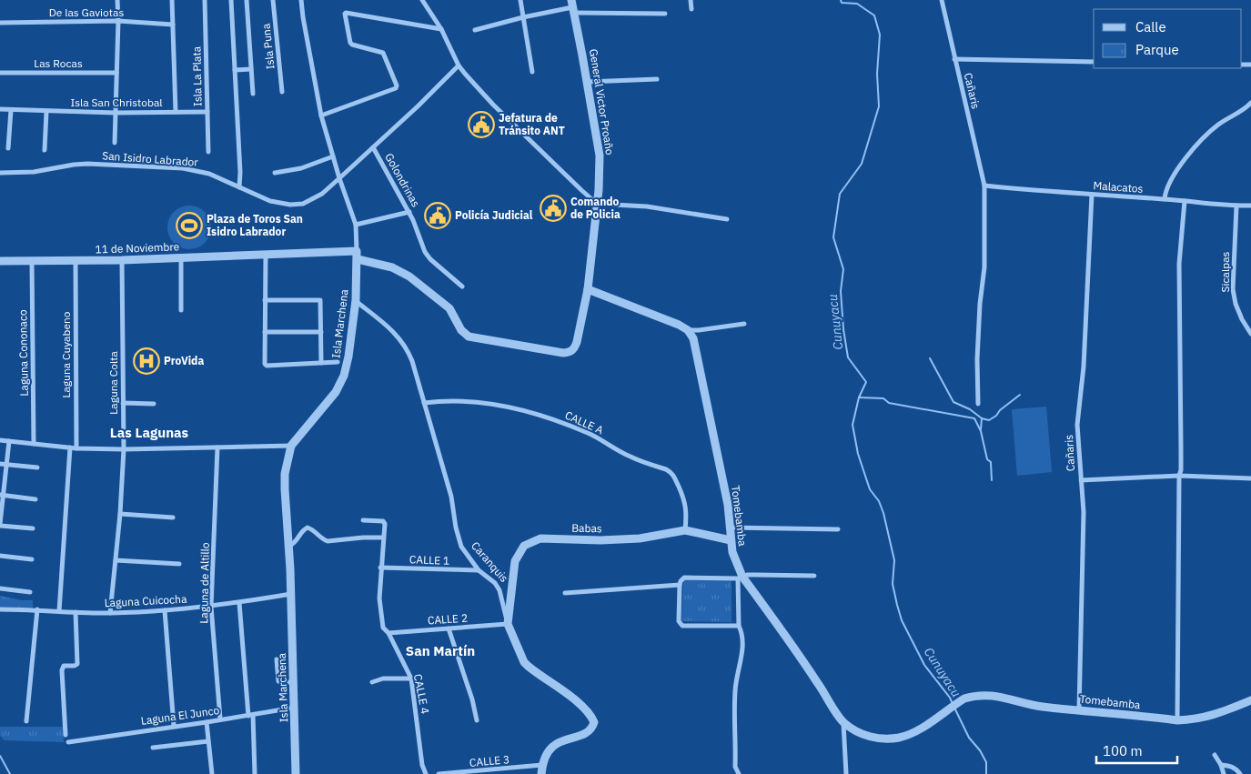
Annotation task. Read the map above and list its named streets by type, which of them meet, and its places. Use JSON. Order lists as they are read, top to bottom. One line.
{"streets":{"street":["De las Gaviotas","Isla Puna","Las Rocas","Isla La Plata","Cañaris","General Victor Proaño","Isla San Christobal","San Isidro Labrador","Golondrinas","Malacatos","11 de Noviembre","Sicalpas","Isla Marchena","Laguna Cononaco","Laguna Cuyabeno","Laguna Colta","CALLE A","Tomebamba","Babas","CALLE 1","Caranquis","Laguna de Altillo","Laguna Cuicocha","CALLE 2","CALLE 4","Laguna El Junco","CALLE 3"]},"crossings":[["De las Gaviotas","Isla San Christobal"],["Cañaris","Malacatos"],["Cañaris","Tomebamba"],["General Victor Proaño","11 de Noviembre"],["San Isidro Labrador","Golondrinas"],["San Isidro Labrador","Isla Marchena"],["Malacatos","Sicalpas"],["11 de Noviembre","Isla Marchena"],["11 de Noviembre","Laguna Cononaco"],["11 de Noviembre","Laguna Cuyabeno"],["11 de Noviembre","Laguna Colta"],["Isla Marchena","Caranquis"],["Isla Marchena","Laguna Cuicocha"],["Isla Marchena","Laguna El Junco"],["Laguna Colta","Laguna Cuicocha"],["CALLE A","Babas"],["CALLE A","Caranquis"],["Tomebamba","Babas"],["Babas","Caranquis"],["Babas","CALLE 2"],["CALLE 1","Caranquis"],["CALLE 1","CALLE 4"],["Caranquis","CALLE 2"],["Caranquis","CALLE 3"],["Laguna de Altillo","Laguna Cuicocha"],["Laguna de Altillo","Laguna El Junco"],["CALLE 2","CALLE 4"]],"districts":["Las Lagunas","San Martín"],"water":["Cunuyacu"],"places":{"public building":["Jefatura de Tránsito ANT","Comando de Policia","Policía Judicial"],"sports":["Plaza de Toros San Isidro Labrador"],"hospital":["ProVida"]},"legend":["Calle","Parque"],"scale_bar":"100 m"}
